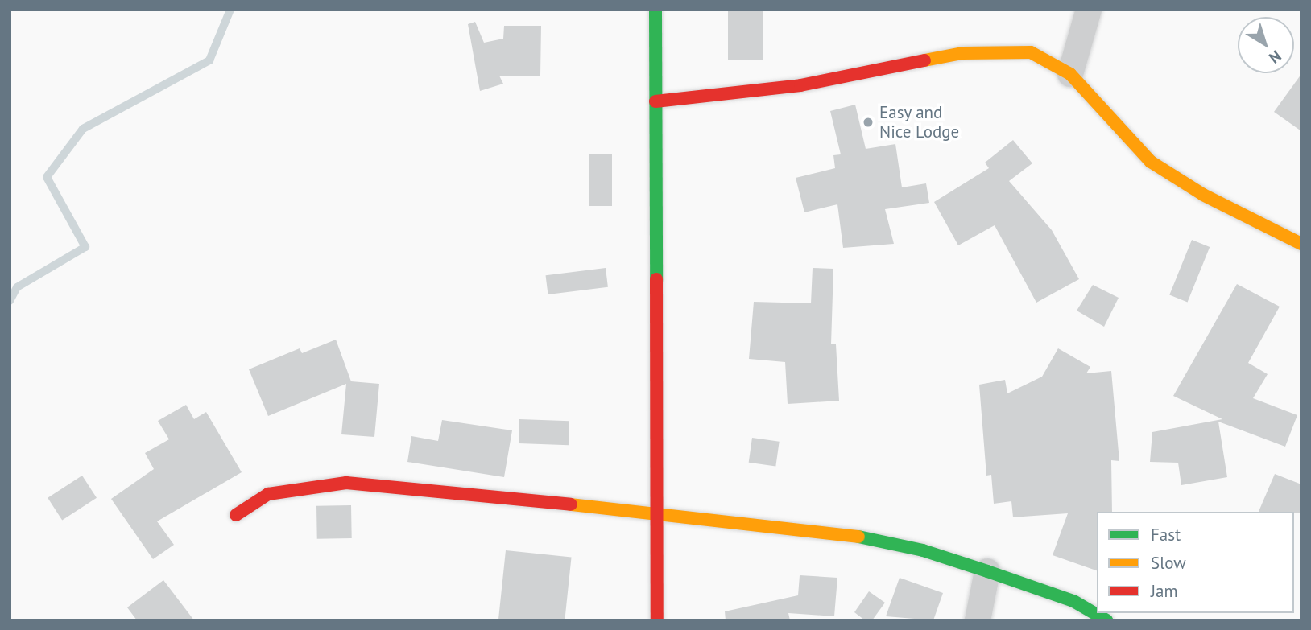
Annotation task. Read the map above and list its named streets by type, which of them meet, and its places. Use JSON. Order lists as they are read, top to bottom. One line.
{"places":["Easy and Nice Lodge"],"legend":["Fast","Slow","Jam"],"north":"bottom right"}
